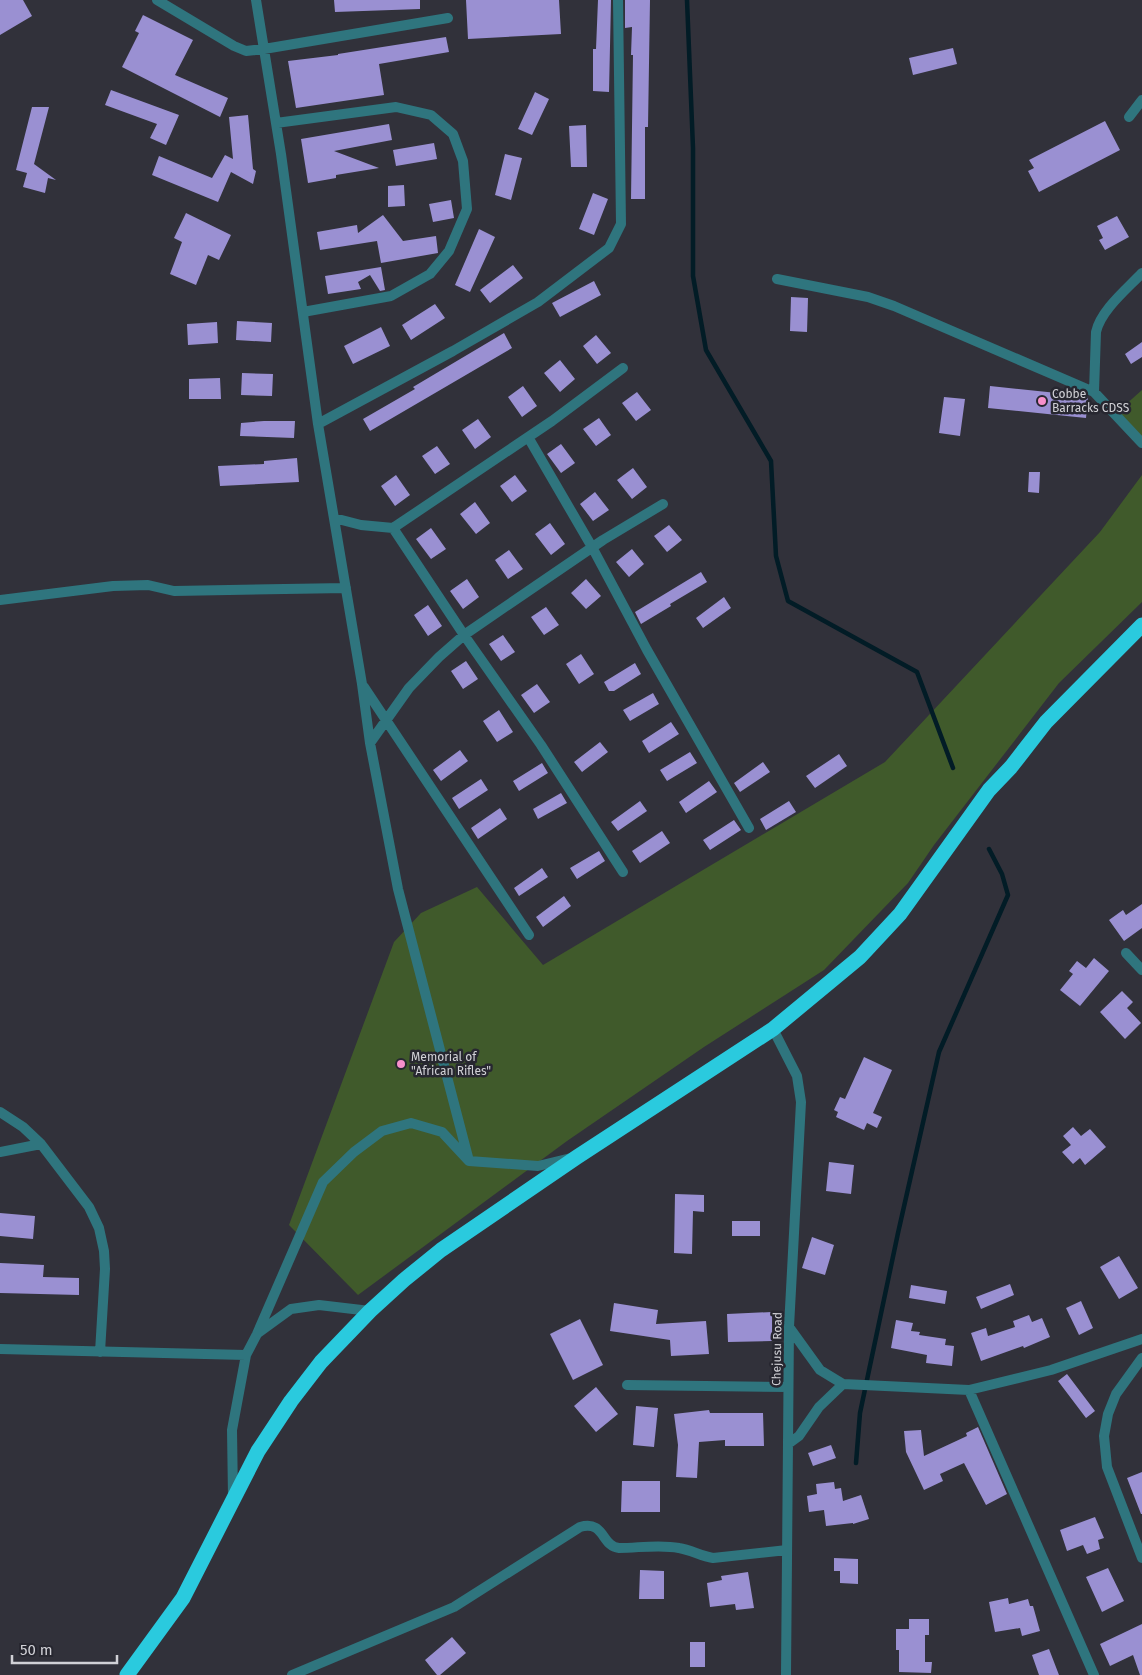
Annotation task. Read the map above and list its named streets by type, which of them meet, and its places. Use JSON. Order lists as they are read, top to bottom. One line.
{"streets":{"street":["Chejusu Road"]},"places":["Cobbe Barracks CDSS","Memorial of \"African Rifles\""],"scale_bar":"50 m"}
